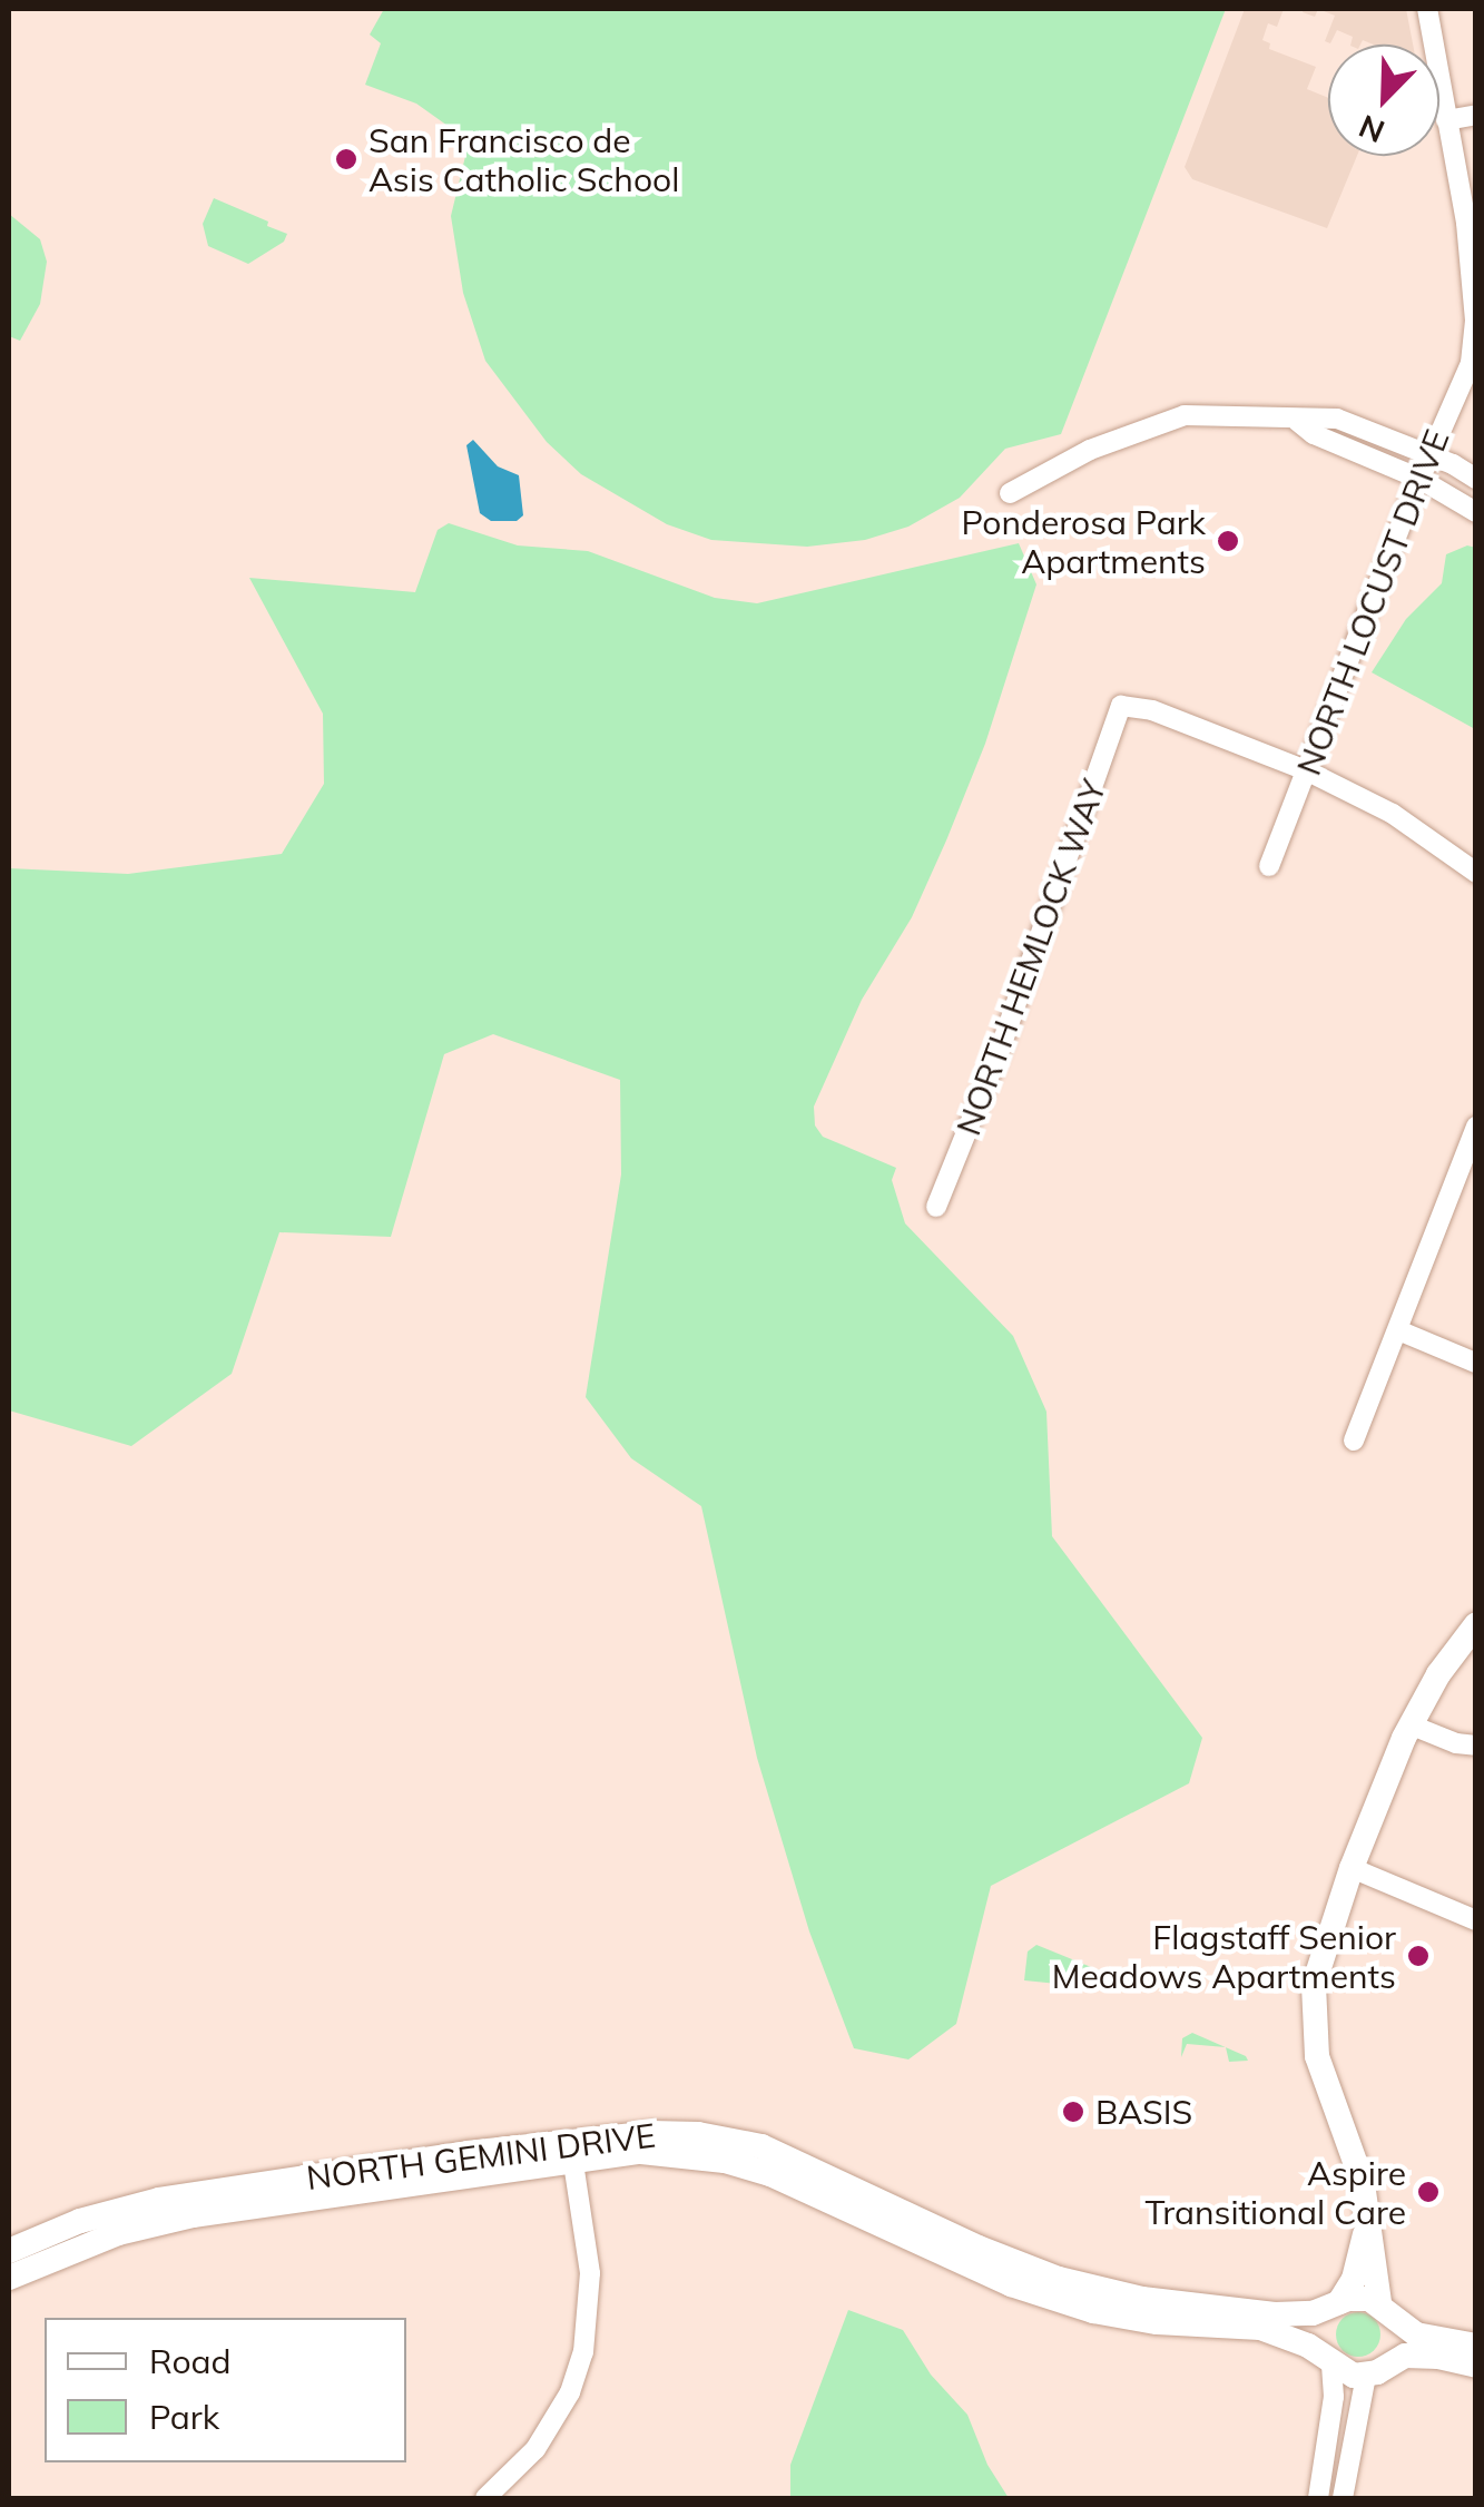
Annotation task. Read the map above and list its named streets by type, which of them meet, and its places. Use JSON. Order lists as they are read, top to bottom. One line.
{"streets":{"street":["NORTH LOCUST DRIVE","NORTH HEMLOCK WAY","NORTH GEMINI DRIVE"]},"crossings":[["NORTH LOCUST DRIVE","NORTH HEMLOCK WAY"]],"places":["San Francisco de Asis Catholic School","Ponderosa Park Apartments","Flagstaff Senior Meadows Apartments","BASIS","Aspire Transitional Care"],"legend":["Road","Park"],"north":"bottom left"}
